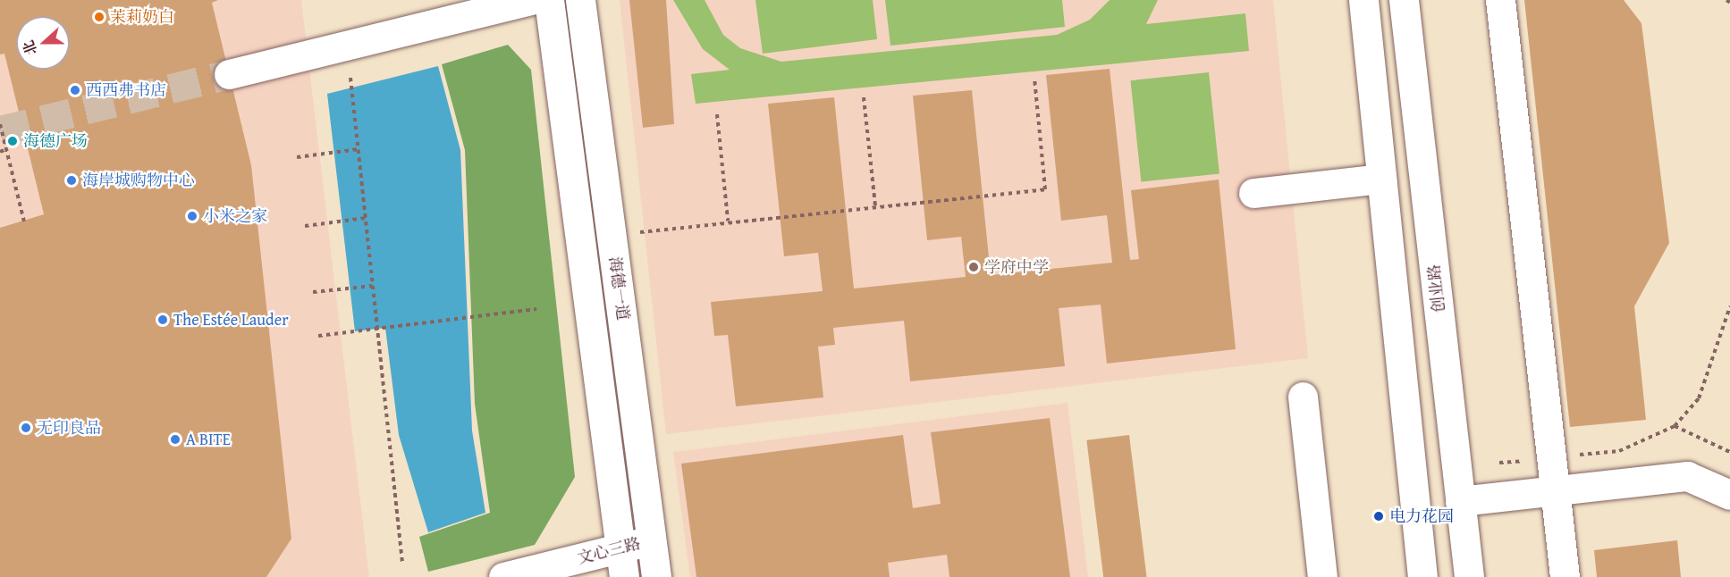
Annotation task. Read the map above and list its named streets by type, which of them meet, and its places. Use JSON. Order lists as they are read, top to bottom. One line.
{"streets":{"street":["海德一道","创业路","文心三路"]},"crossings":[["海德一道","文心三路"]],"places":["茉莉奶白","西西弗书店","海德广场","海岸城购物中心","小米之家","学府中学","The Estée Lauder","无印良品","A BITE","电力花园"],"north":"left"}
